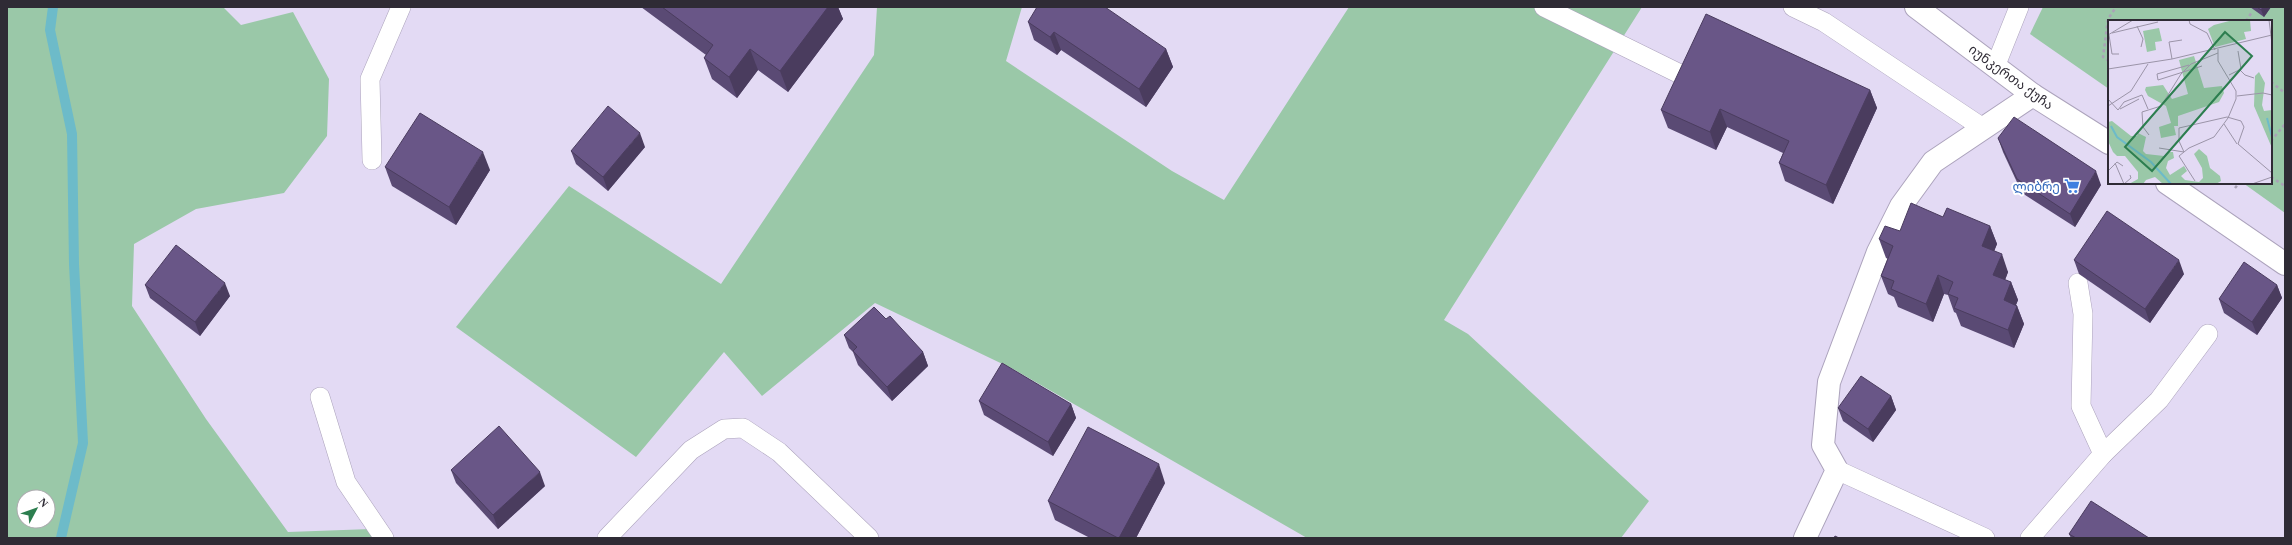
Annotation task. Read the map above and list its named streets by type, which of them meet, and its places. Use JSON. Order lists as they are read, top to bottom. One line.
{"streets":{"street":["იუნკერთა ქუჩა"]},"places":{"supermarket":["ლიბრე"]},"north":"top right"}
